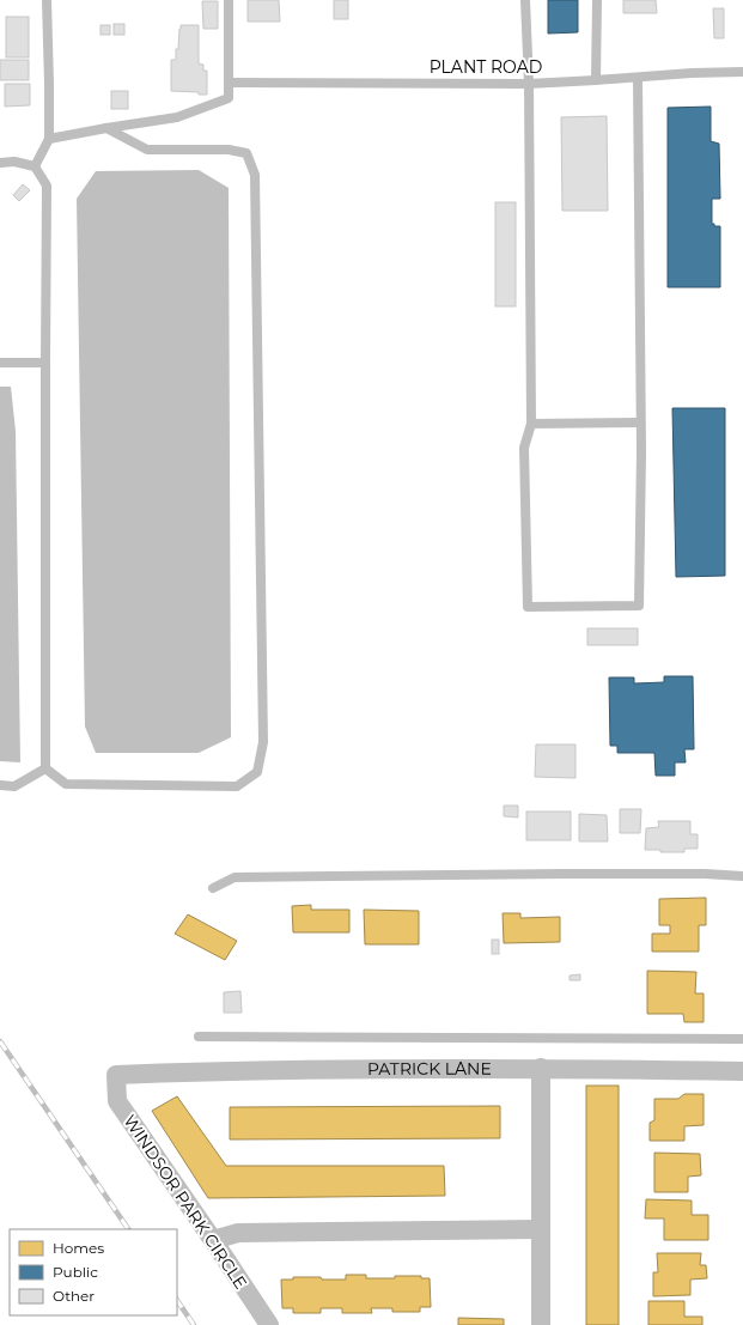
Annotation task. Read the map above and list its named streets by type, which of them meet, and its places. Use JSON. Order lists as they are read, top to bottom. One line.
{"streets":{"street":["PATRICK LANE","WINDSOR PARK CIRCLE"],"lane":["PLANT ROAD"]},"crossings":[["PATRICK LANE","WINDSOR PARK CIRCLE"]],"legend":["Homes","Public","Other"]}
